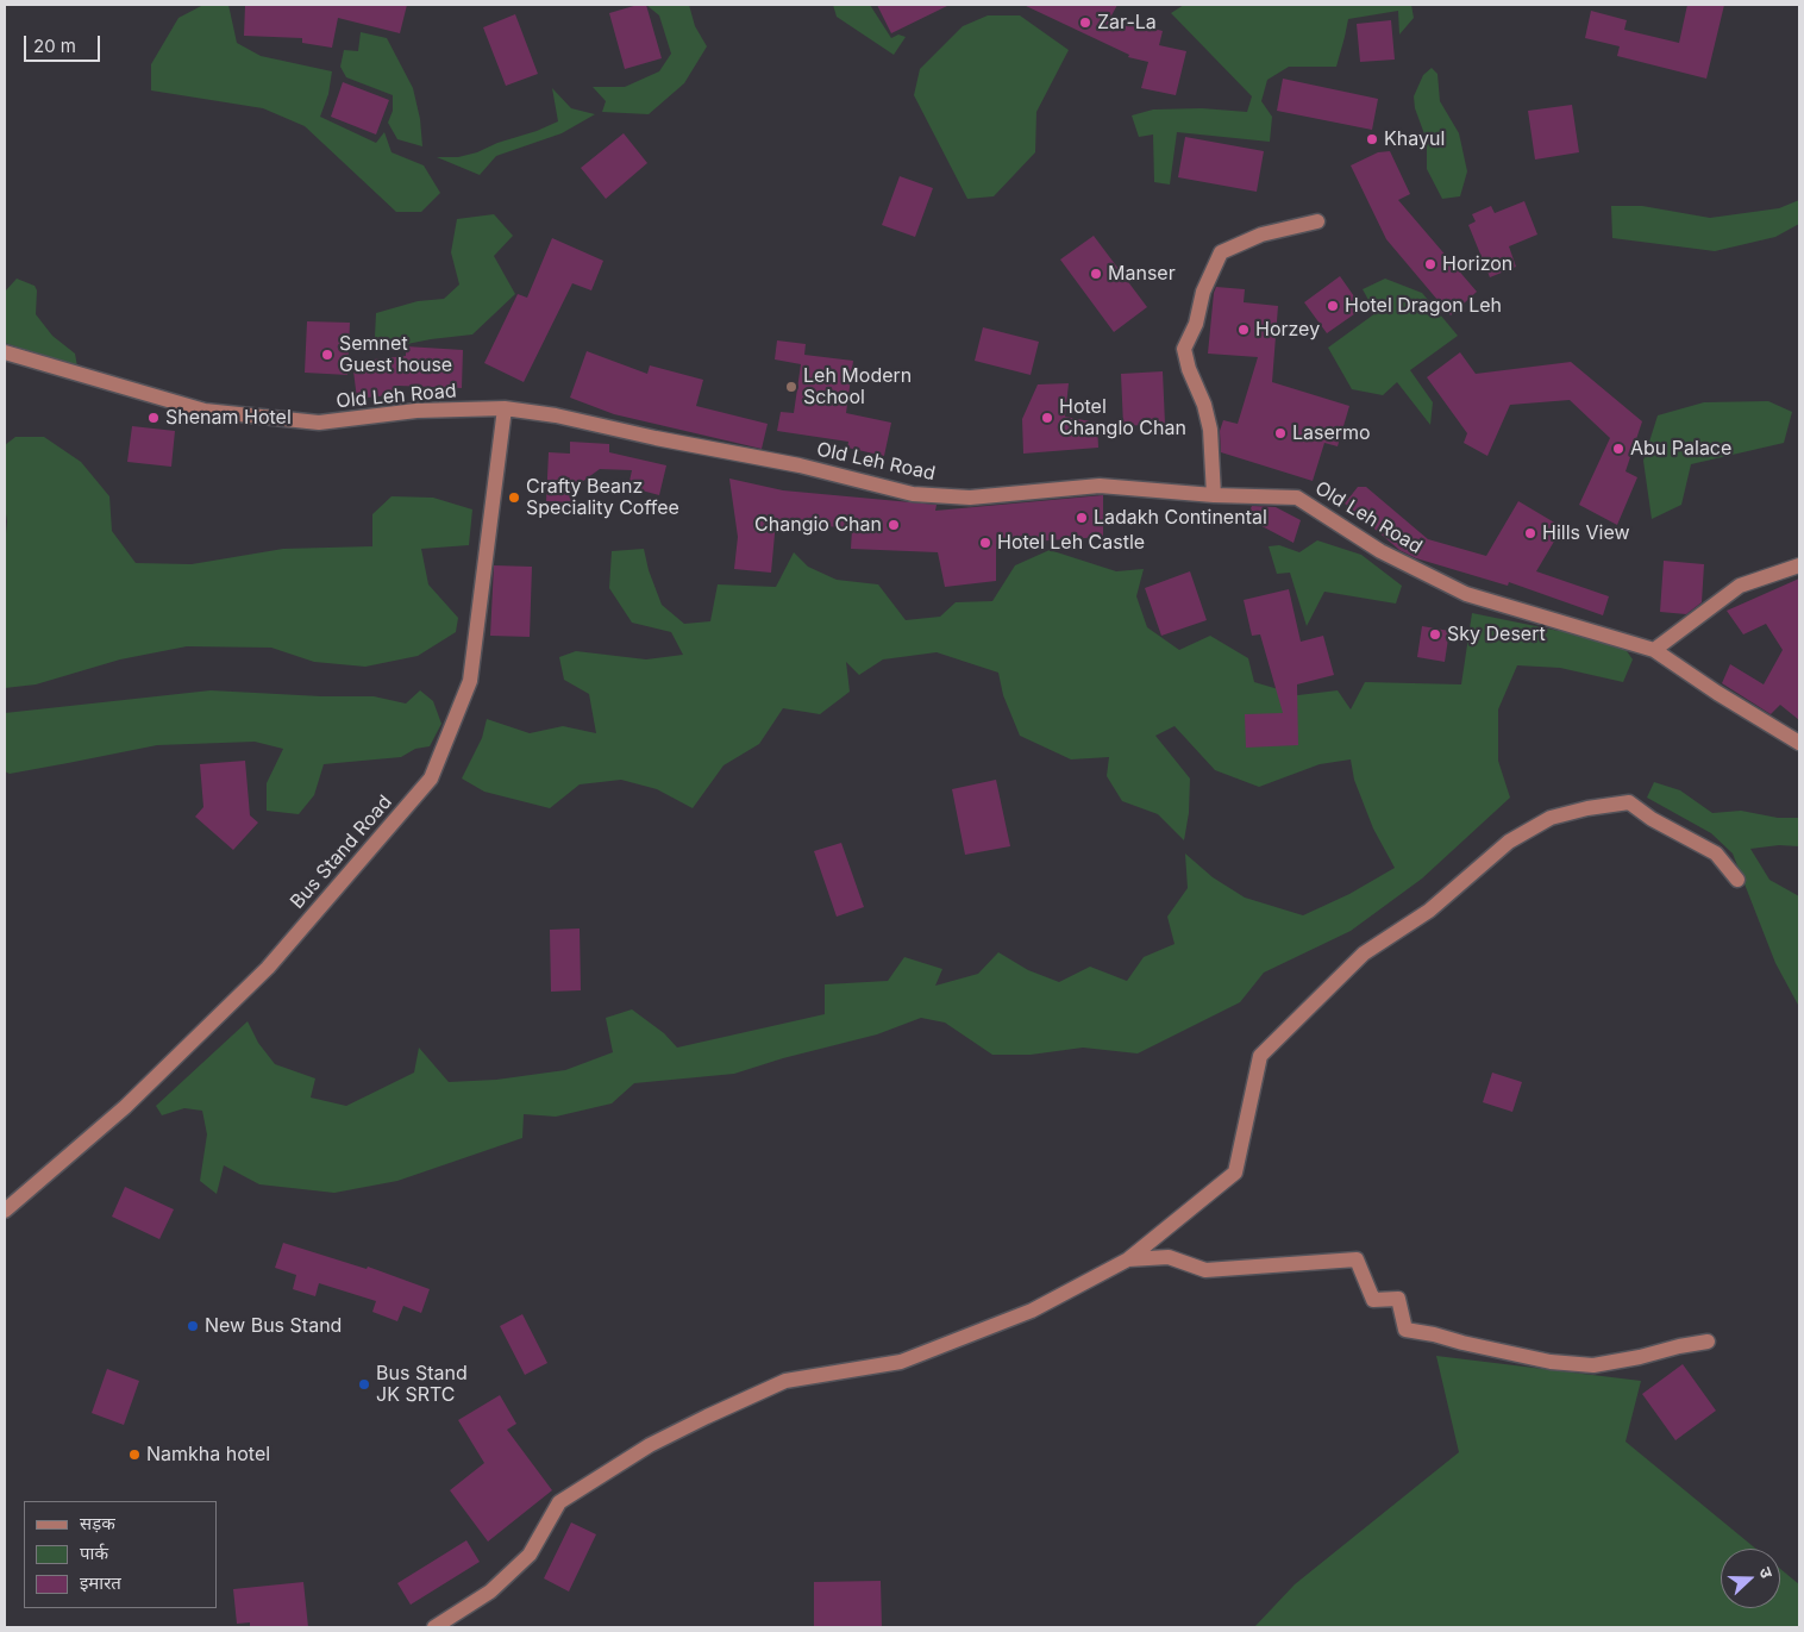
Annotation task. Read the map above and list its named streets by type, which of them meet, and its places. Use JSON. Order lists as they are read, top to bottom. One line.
{"streets":{"street":["Old Leh Road","Bus Stand Road"]},"crossings":[["Old Leh Road","Bus Stand Road"]],"places":["Zar-La","Khayul","Horizon","Manser","Hotel Dragon Leh","Horzey","Semnet Guest house","Leh Modern School","Shenam Hotel","Hotel Changlo Chan","Lasermo","Abu Palace","Crafty Beanz Speciality Coffee","Ladakh Continental","Changio Chan","Hills View","Hotel Leh Castle","Sky Desert","New Bus Stand","Bus Stand JK SRTC","Namkha hotel"],"legend":["सड़क","पार्क","इमारत"],"scale_bar":"20 m","north":"right"}
